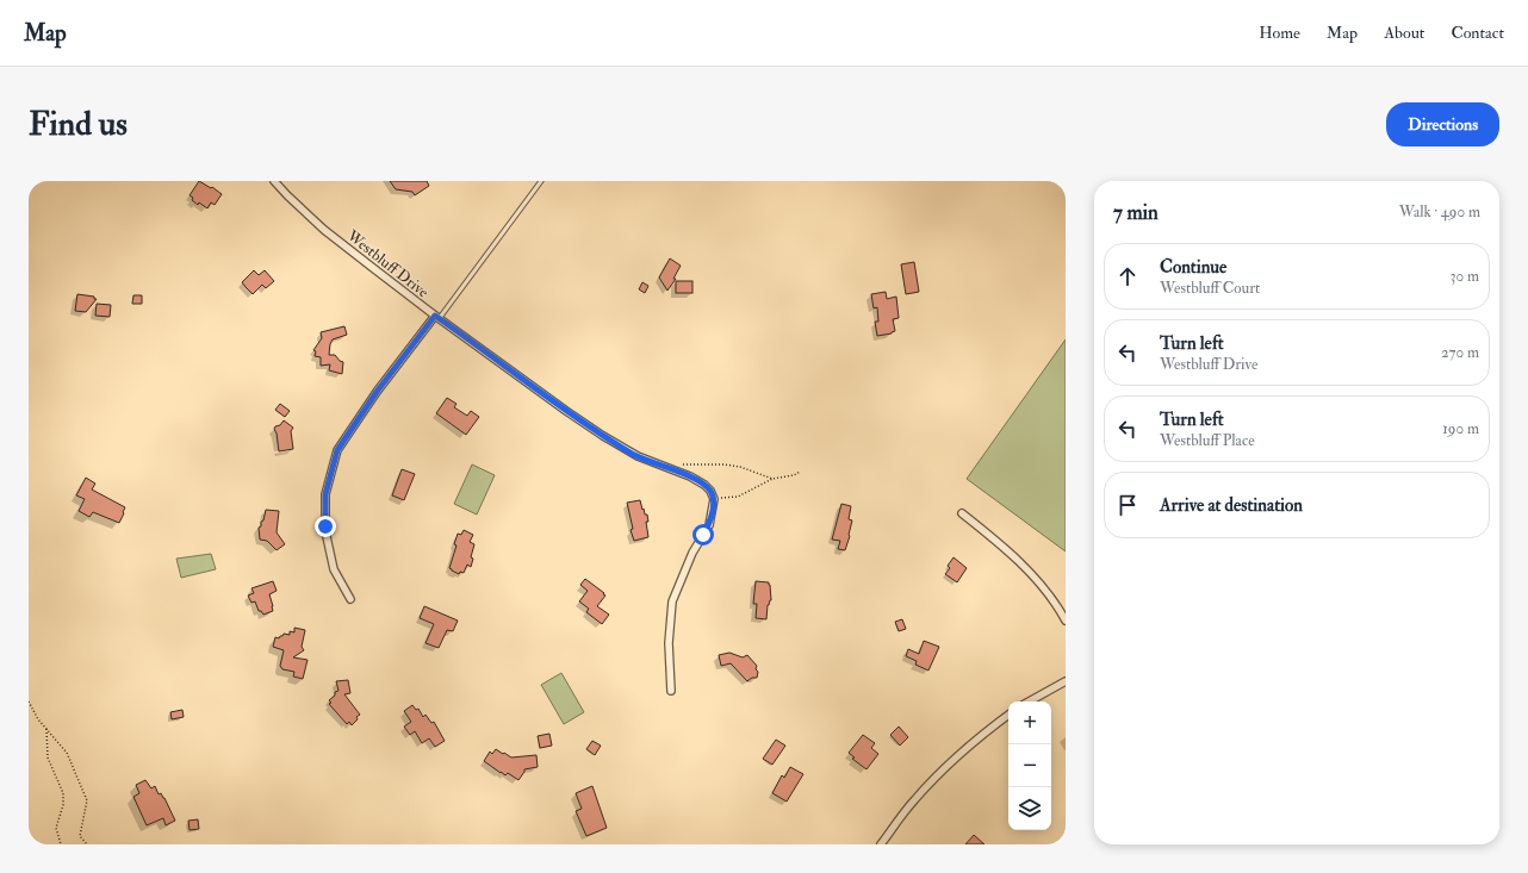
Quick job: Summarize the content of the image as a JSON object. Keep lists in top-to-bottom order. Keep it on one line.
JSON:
{"streets":{"street":["Westbluff Drive"]},"page":{"header":"Map","nav":["Home","Map","About","Contact"],"buttons":"Directions","title":"Find us","heading":["7 min","Walk · 490 m"],"list":[["Continue","Westbluff Court","30 m"],["Turn left","Westbluff Drive","270 m"],["Turn left","Westbluff Place","190 m"],"Arrive at destination"],"map_buttons":["+","−"]}}
